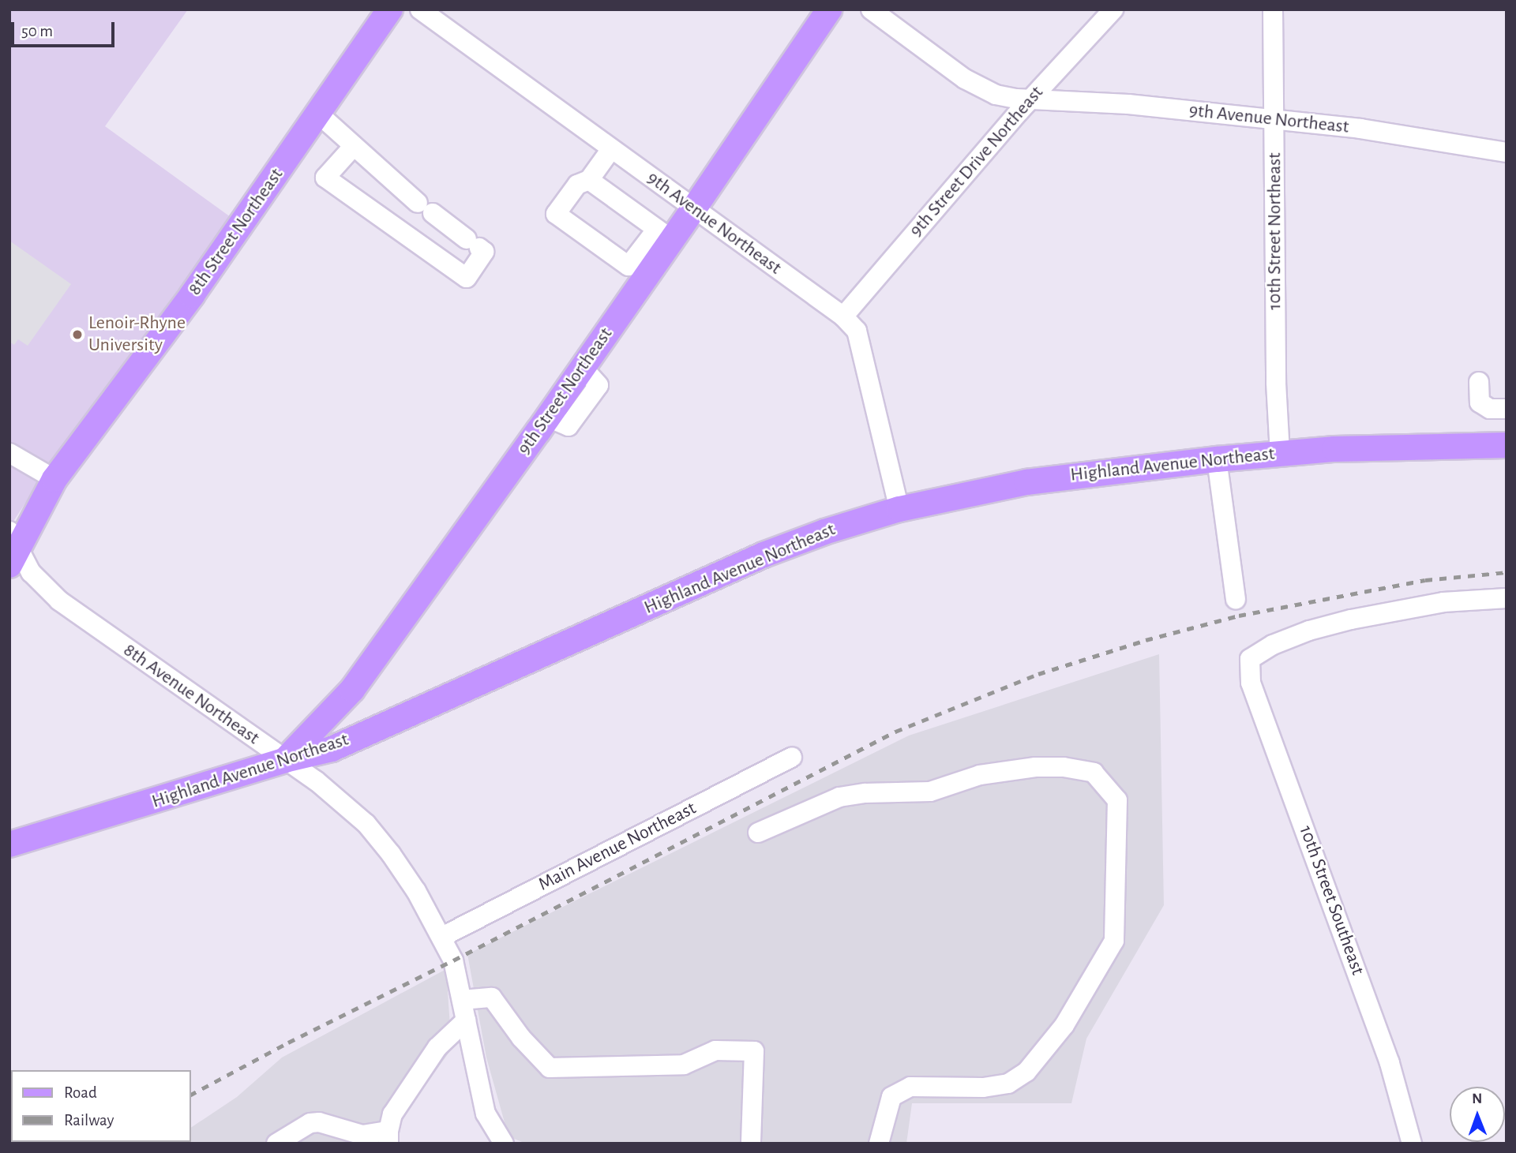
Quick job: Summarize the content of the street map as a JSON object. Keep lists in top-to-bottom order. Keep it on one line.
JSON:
{"streets":{"main road":["8th Street Northeast","9th Street Northeast","Highland Avenue Northeast"],"street":["9th Avenue Northeast","9th Street Drive Northeast","10th Street Northeast","8th Avenue Northeast","Main Avenue Northeast","10th Street Southeast"]},"crossings":[["9th Avenue Northeast","9th Street Drive Northeast"],["9th Avenue Northeast","10th Street Northeast"],["9th Avenue Northeast","9th Street Northeast"],["9th Avenue Northeast","Highland Avenue Northeast"],["10th Street Northeast","Highland Avenue Northeast"],["8th Street Northeast","8th Avenue Northeast"],["9th Street Northeast","Highland Avenue Northeast"],["9th Street Northeast","8th Avenue Northeast"],["Highland Avenue Northeast","8th Avenue Northeast"],["8th Avenue Northeast","Main Avenue Northeast"]],"places":["Lenoir-Rhyne University"],"legend":["Road","Railway"],"scale_bar":"50 m","north":"top"}
